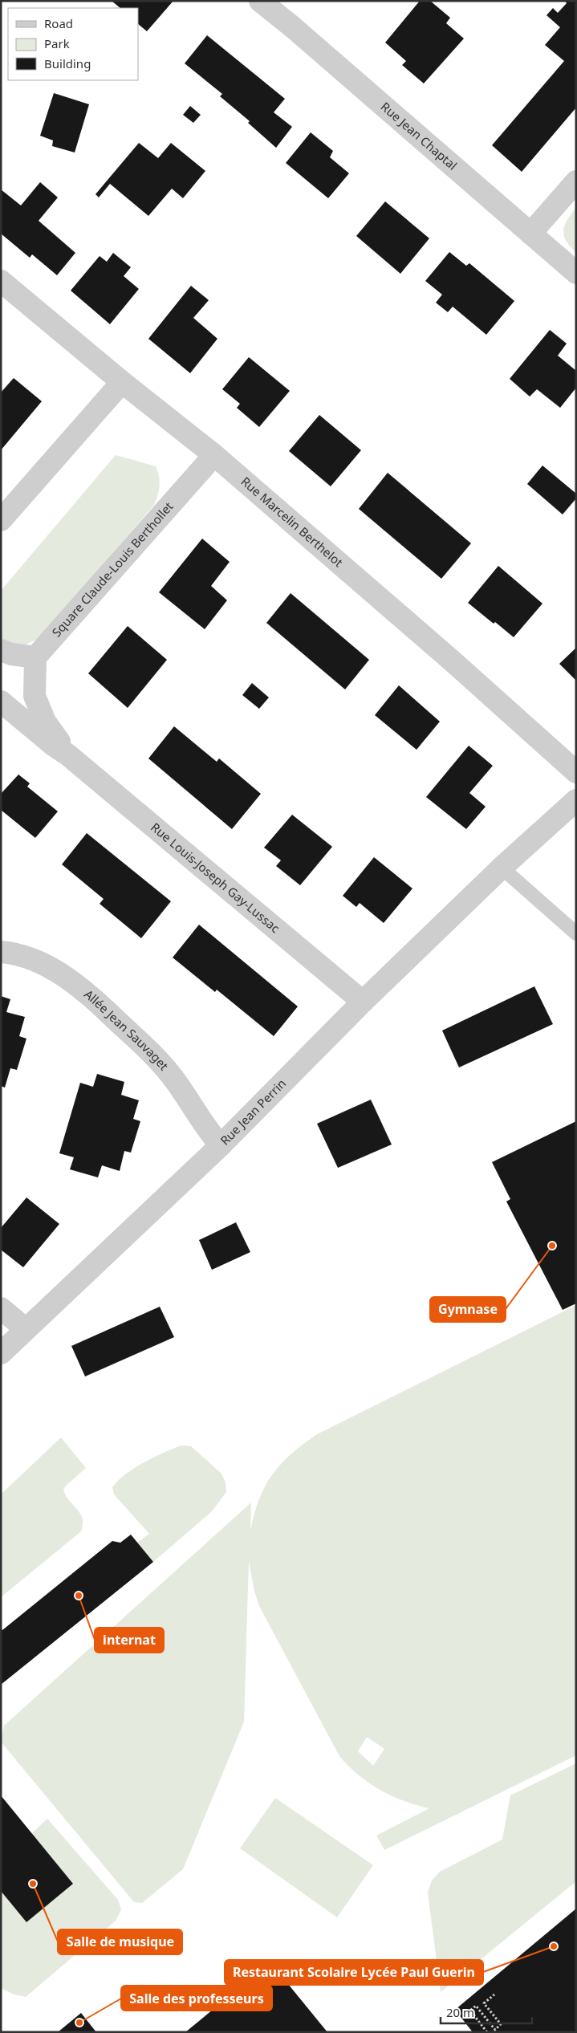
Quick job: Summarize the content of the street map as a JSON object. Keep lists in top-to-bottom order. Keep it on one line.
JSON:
{"streets":{"street":["Rue Jean Chaptal","Rue Marcelin Berthelot","Square Claude-Louis Berthollet","Rue Louis-Joseph Gay-Lussac","Allée Jean Sauvaget","Rue Jean Perrin"]},"crossings":[["Rue Marcelin Berthelot","Square Claude-Louis Berthollet"],["Square Claude-Louis Berthollet","Rue Louis-Joseph Gay-Lussac"],["Rue Louis-Joseph Gay-Lussac","Rue Jean Perrin"],["Allée Jean Sauvaget","Rue Jean Perrin"]],"places":["Gymnase","internat","Salle de musique","Restaurant Scolaire Lycée Paul Guerin","Salle des professeurs"],"legend":["Road","Park","Building"],"scale_bar":"20 m"}
